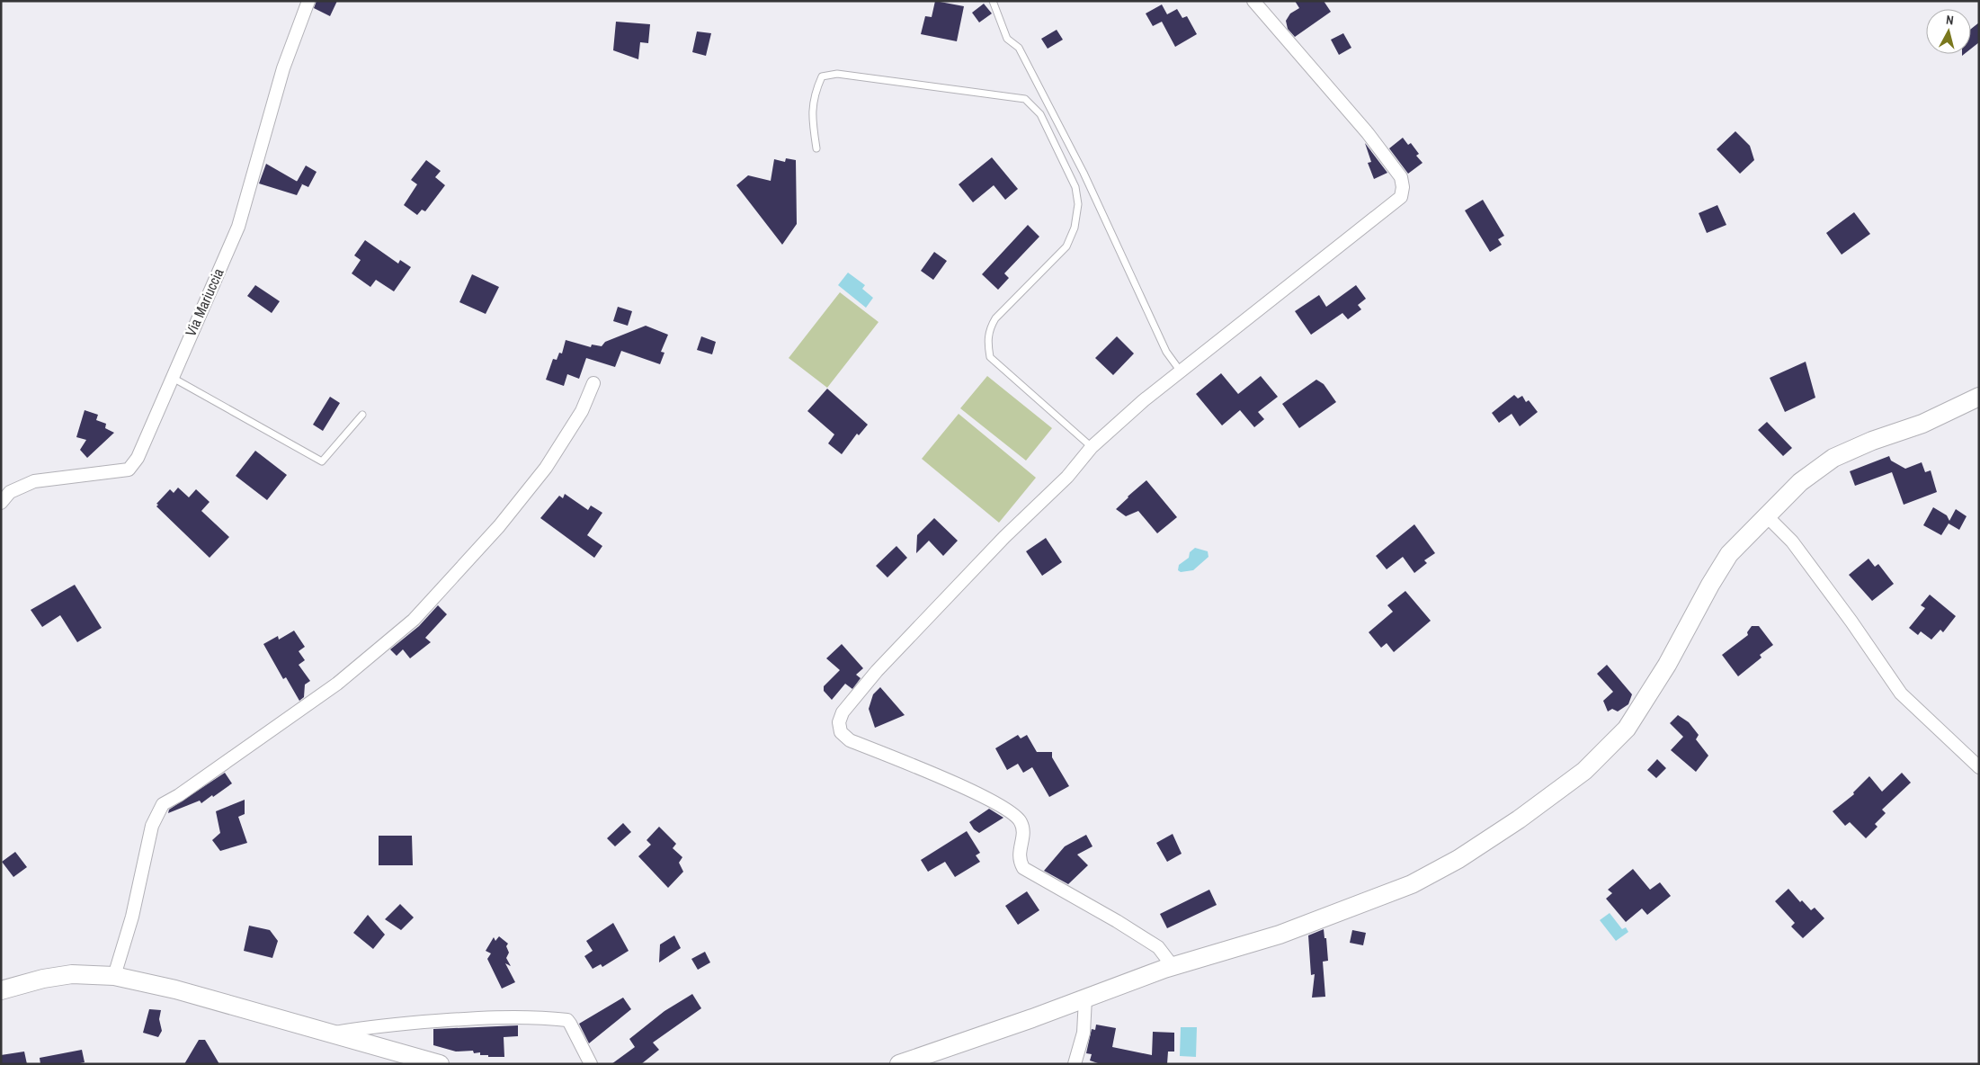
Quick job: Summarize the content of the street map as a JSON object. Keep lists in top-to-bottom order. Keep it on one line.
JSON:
{"streets":{"street":["Via Mariuccia"]},"north":"top"}
